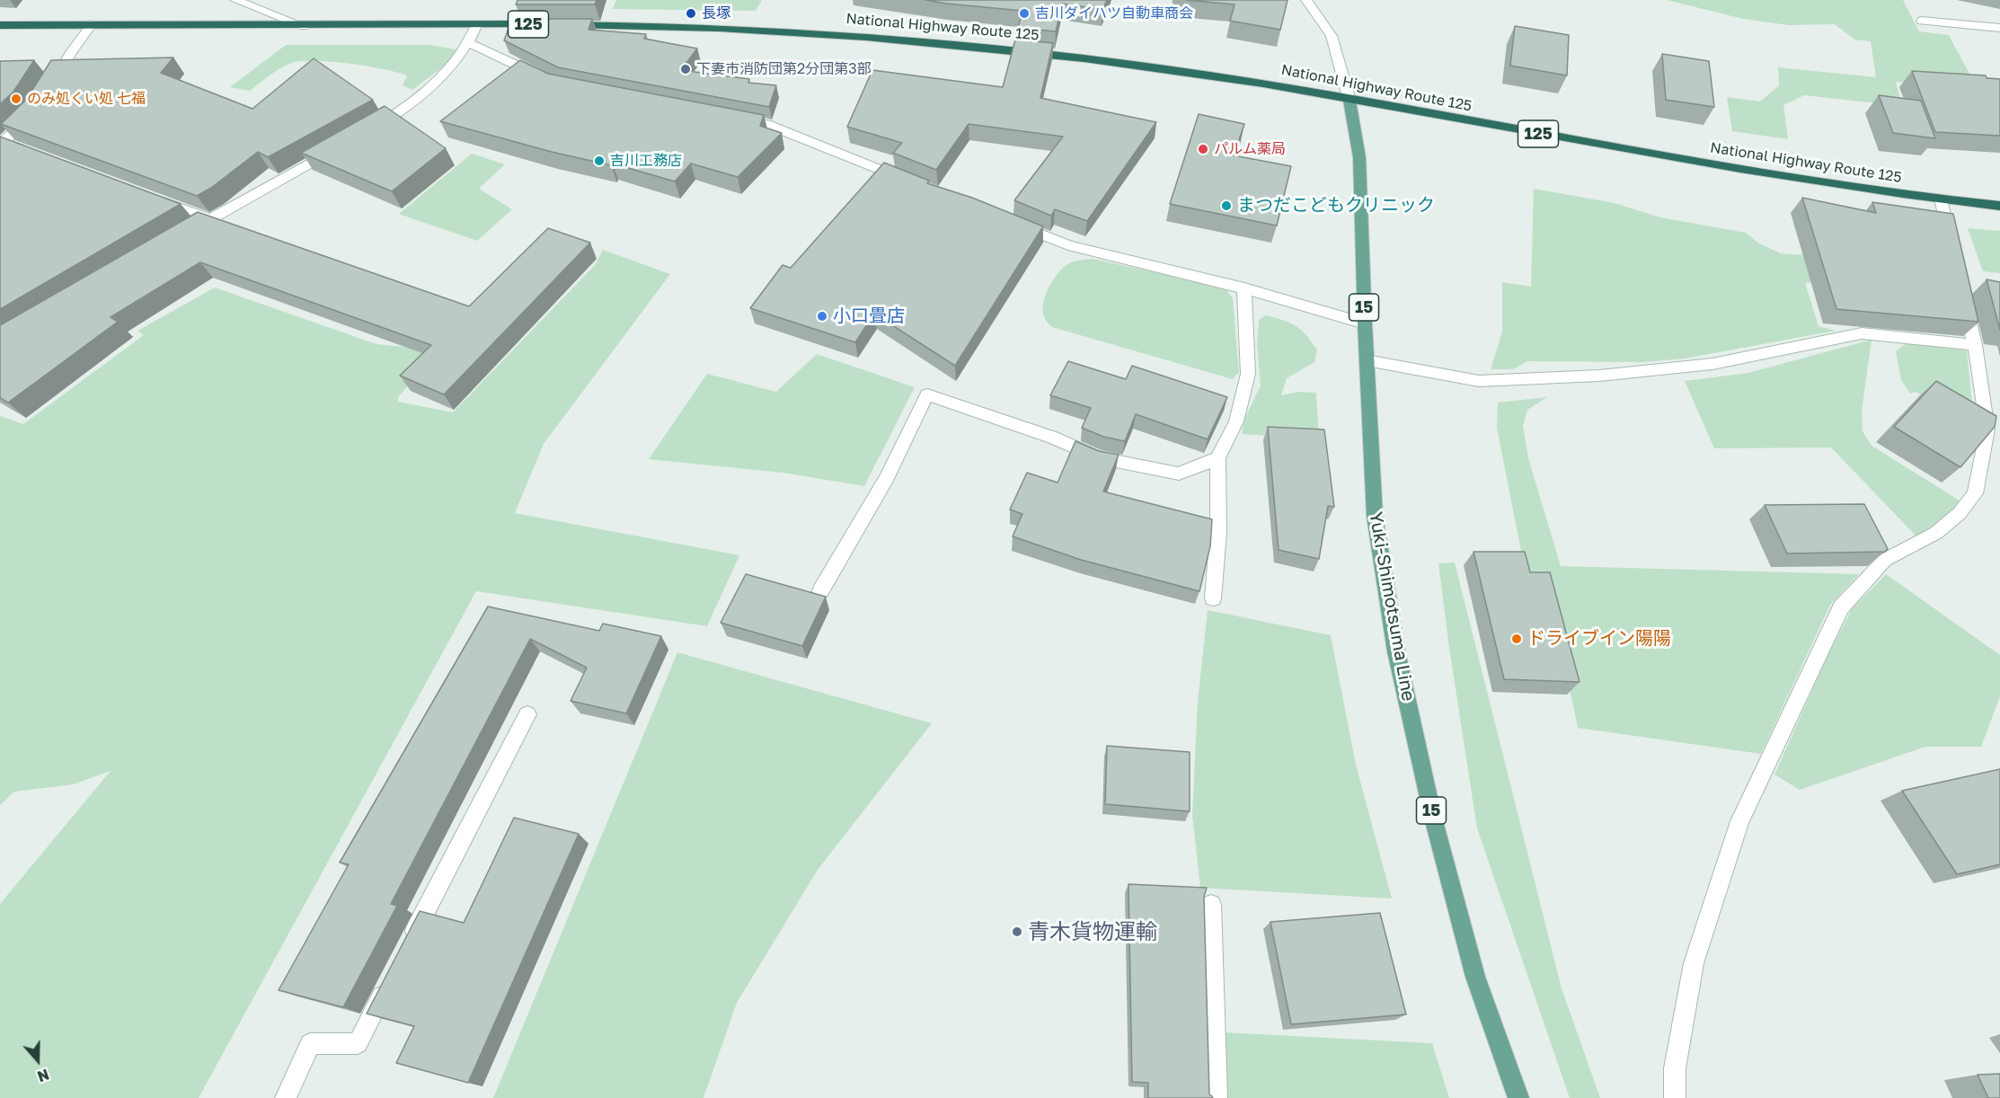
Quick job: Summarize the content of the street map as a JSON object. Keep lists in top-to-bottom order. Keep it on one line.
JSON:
{"streets":{"highway":["125","National Highway Route 125"],"main road":["15","Yuki-Shimotsuma Line"]},"crossings":[["National Highway Route 125","Yuki-Shimotsuma Line"]],"places":["長塚","吉川ダイハツ自動車商会","下妻市消防団第2分団第3部","のみ処くい処 七福","パルム薬局","吉川工務店","まつだこどもクリニック","小口畳店","ドライブイン陽陽","青木貨物運輸"],"north":"bottom"}
